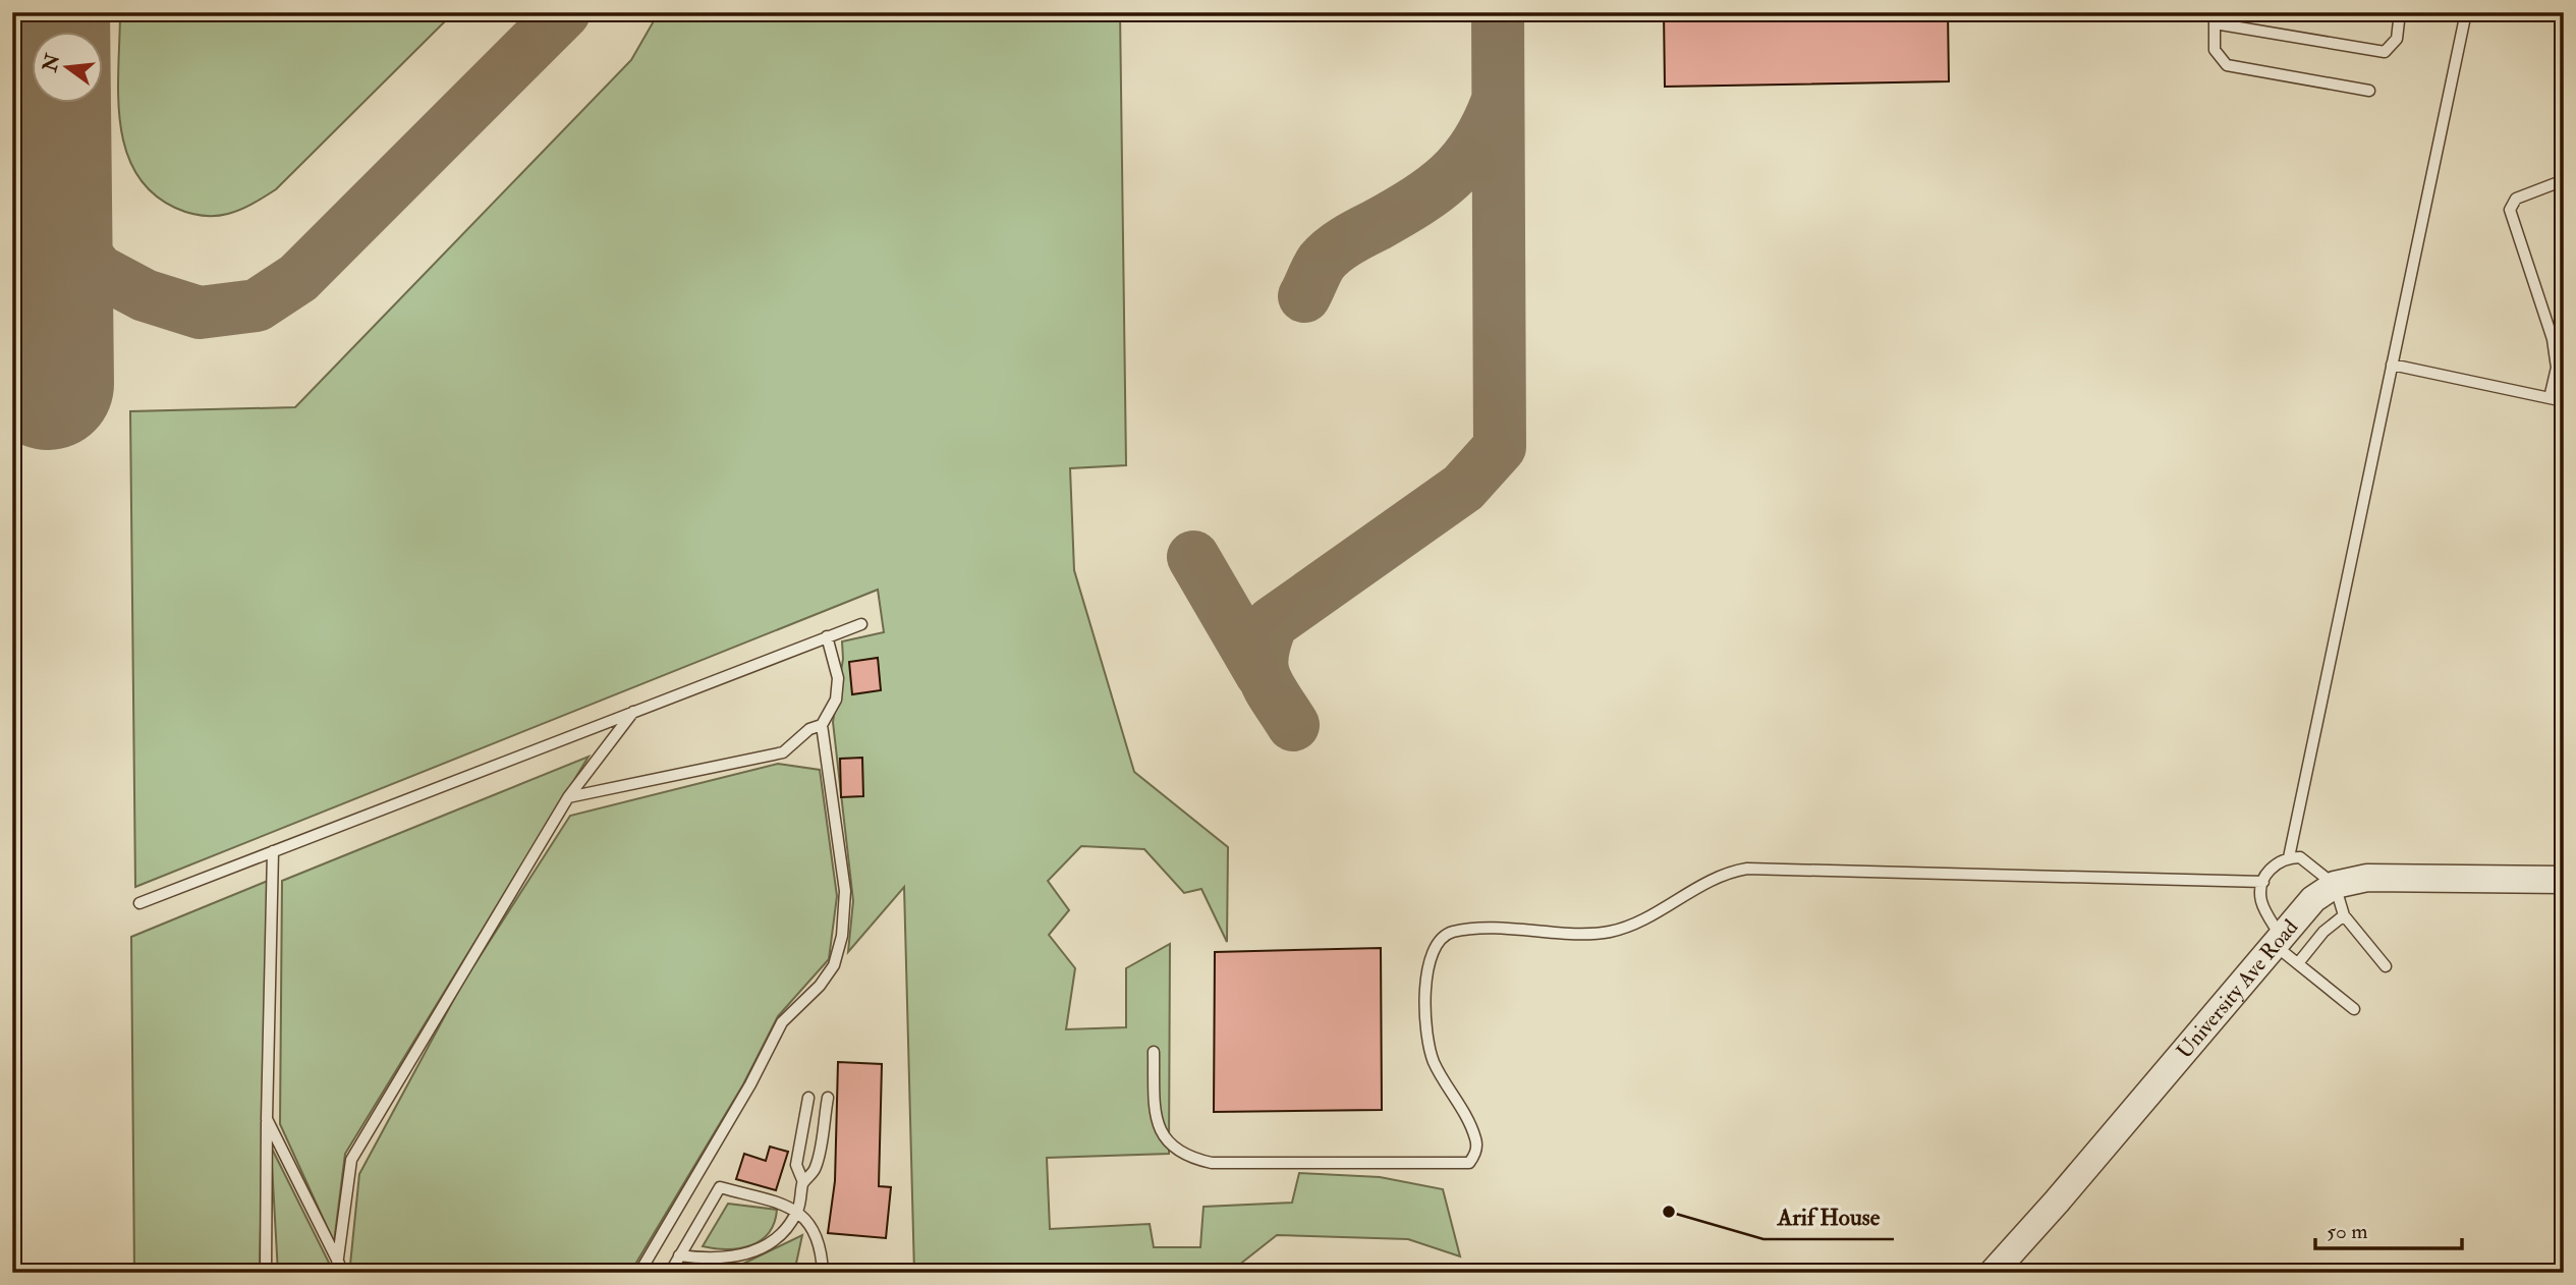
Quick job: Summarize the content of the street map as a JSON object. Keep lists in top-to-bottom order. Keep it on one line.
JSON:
{"streets":{"street":["University Ave Road"]},"places":["Arif House"],"scale_bar":"50 m","north":"left"}
